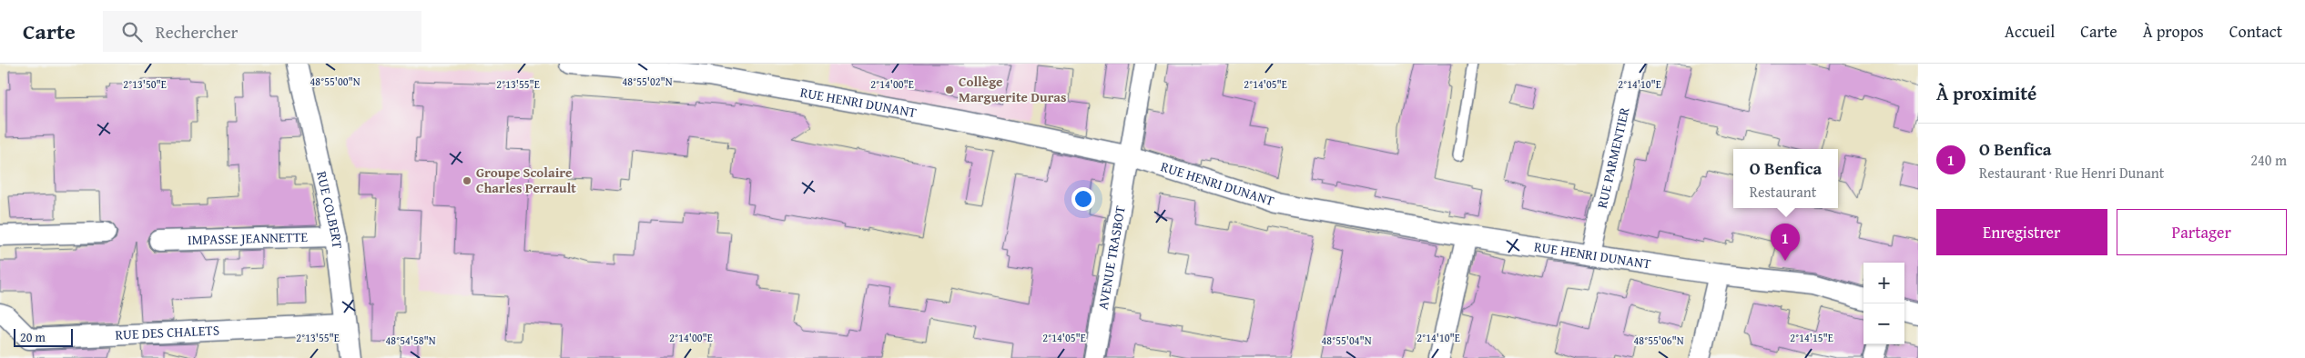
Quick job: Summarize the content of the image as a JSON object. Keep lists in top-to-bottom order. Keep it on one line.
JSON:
{"streets":{"street":["RUE HENRI DUNANT","RUE PARMENTIER","RUE COLBERT","IMPASSE JEANNETTE","AVENUE TRASBOT","RUE DES CHALETS"]},"crossings":[["RUE HENRI DUNANT","RUE PARMENTIER"],["RUE HENRI DUNANT","AVENUE TRASBOT"],["RUE COLBERT","IMPASSE JEANNETTE"],["RUE COLBERT","RUE DES CHALETS"]],"places":["Collège Marguerite Duras","Groupe Scolaire Charles Perrault"],"scale_bar":"20 m","page":{"header":"Carte","search":"Rechercher","nav":["Accueil","Carte","À propos","Contact"],"heading":"À proximité","list":[{"mark":"1","name":"O Benfica","note":"Restaurant · Rue Henri Dunant","value":"240 m"}],"popup":["O Benfica","Restaurant"],"buttons":["Enregistrer","Partager"],"pins":"1","map_buttons":["+","−"],"scale":"20 m"},"coordinates":["48°55'02\"N","48°55'00\"N","2°13'50\"E","2°13'55\"E","2°14'00\"E","2°14'05\"E","2°14'10\"E","2°14'15\"E","48°54'58\"N","48°55'04\"N","48°55'06\"N"]}
